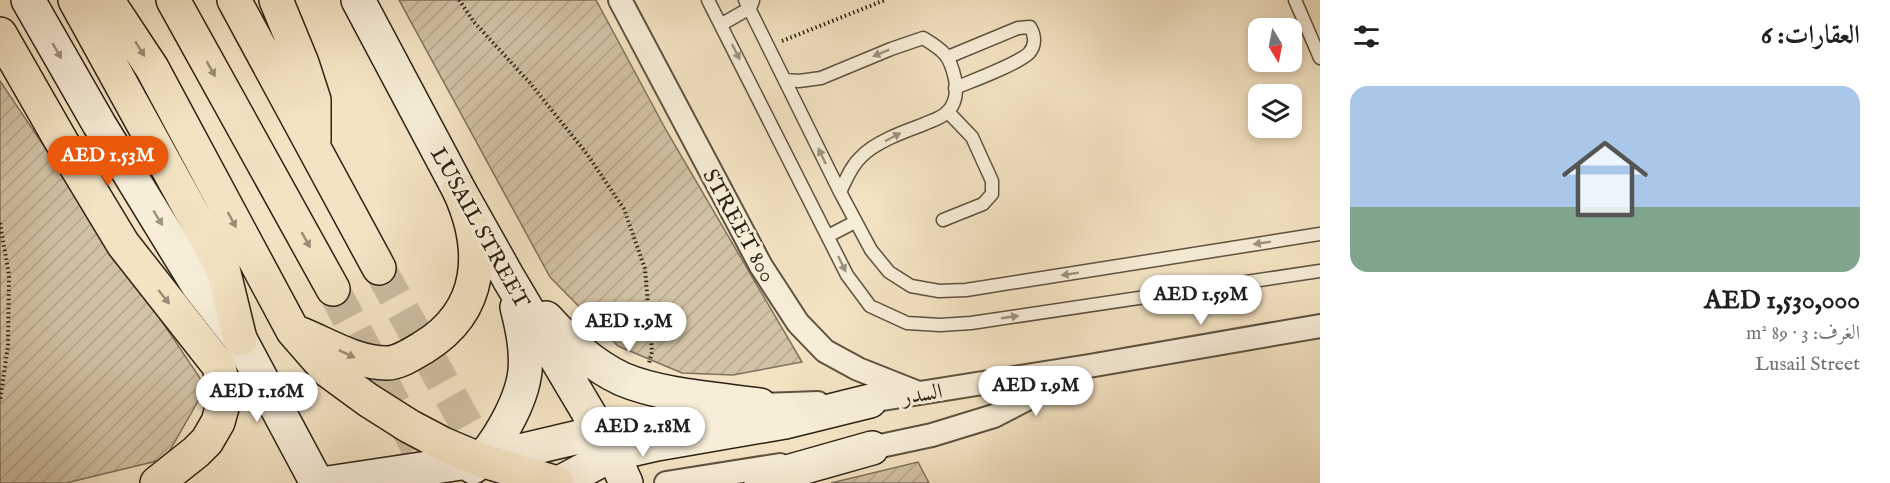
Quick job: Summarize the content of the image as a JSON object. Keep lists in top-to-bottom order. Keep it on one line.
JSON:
{"streets":{"street":["STREET 800","LUSAIL STREET","السدر"]},"crossings":[["STREET 800","السدر"],["LUSAIL STREET","السدر"]],"north":"bottom","page":{"heading":"العقارات: 6","list":[{"name":"AED 1,530,000","note":"الغرف: 3 · 89 m² · Lusail Street"}],"price":["AED 1.53M","AED 1.59M","AED 1.9M","AED 1.9M","AED 1.16M","AED 2.18M"]}}
